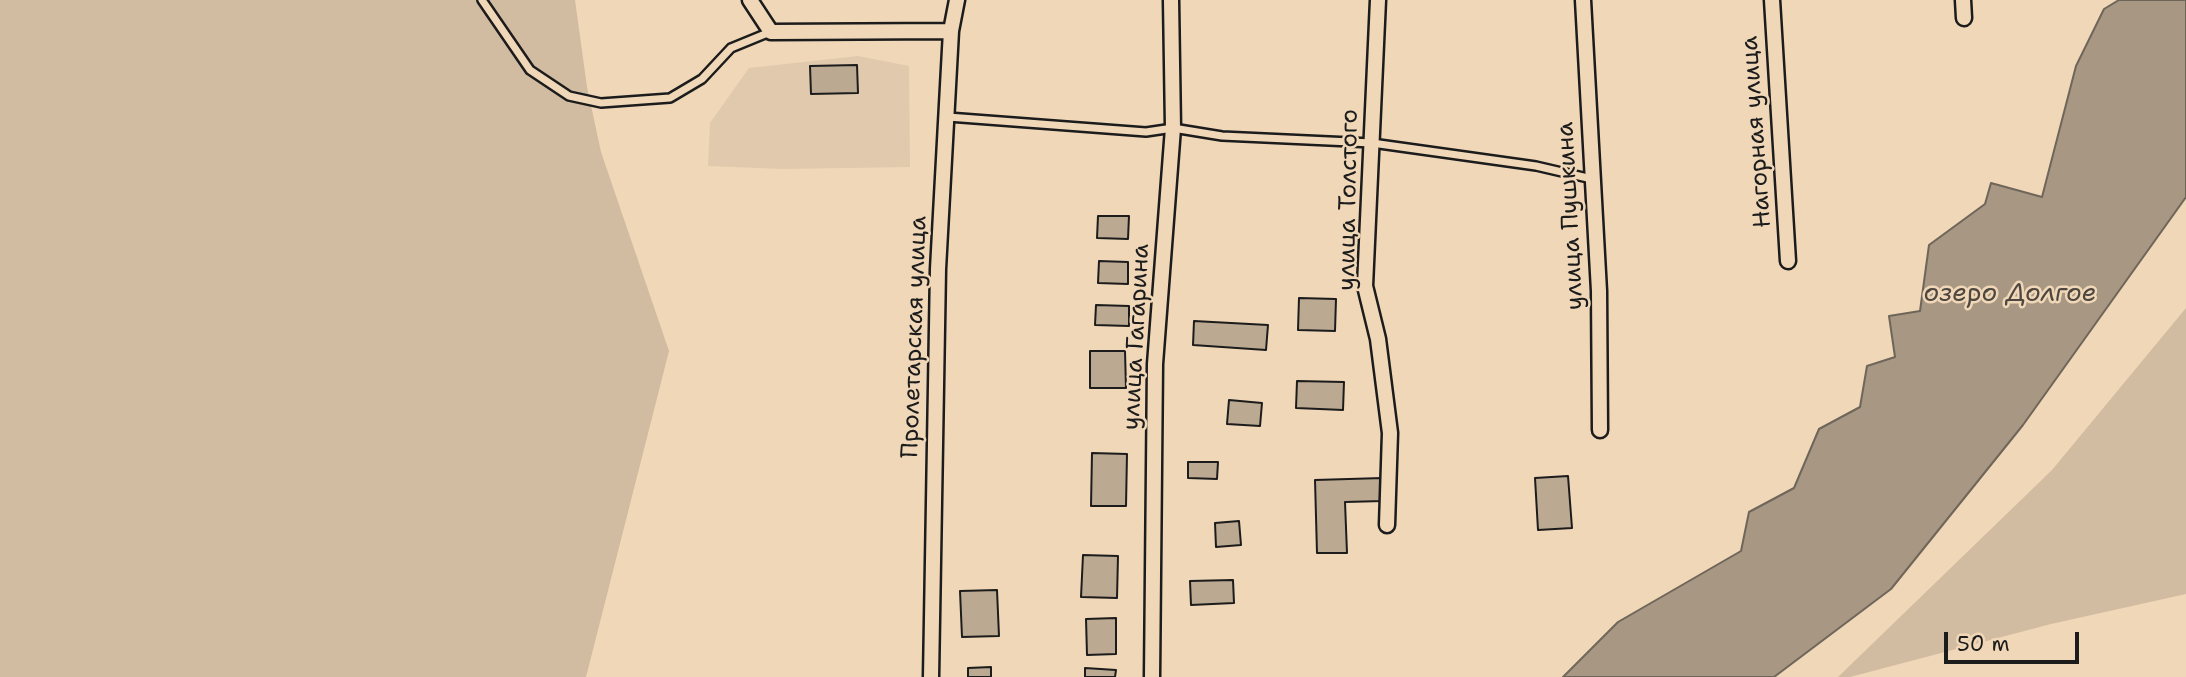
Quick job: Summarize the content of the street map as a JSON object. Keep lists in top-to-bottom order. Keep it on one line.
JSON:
{"streets":{"street":["Нагорная улица","улица Толстого","улица Пушкина","Пролетарская улица","улица Гагарина"]},"water":["озеро Долгое"],"scale_bar":"50 m"}
